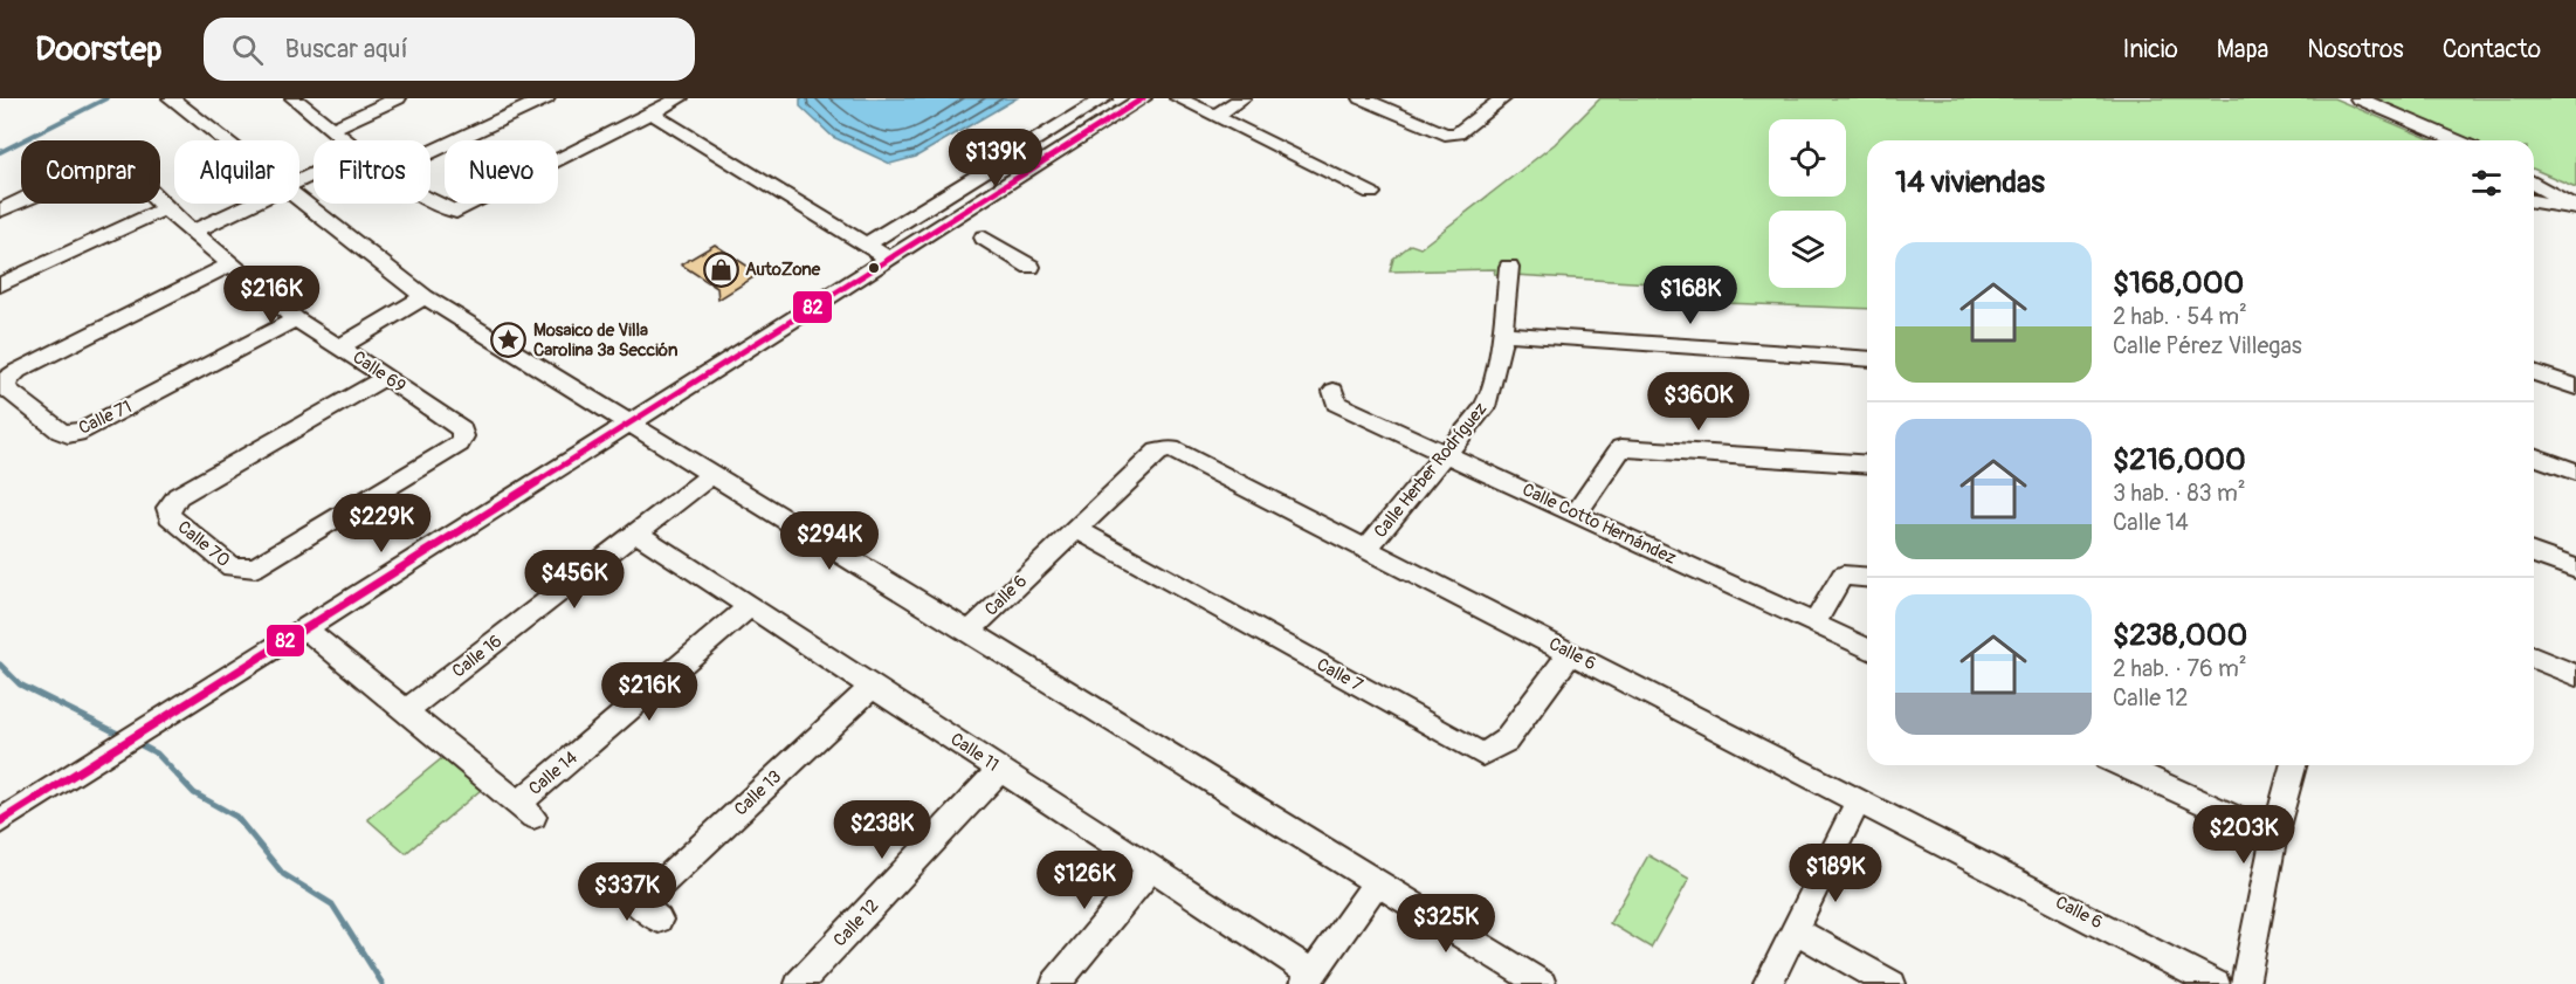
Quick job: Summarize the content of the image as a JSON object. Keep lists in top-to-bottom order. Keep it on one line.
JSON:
{"streets":{"street":["Calle 69","Calle 71","Calle Herber Rodríguez","Calle Cotto Hernández","Calle 70","Calle 6","Calle 16","Calle 7","Calle 11","Calle 14","Calle 13","Calle 12"]},"crossings":[["Calle 69","Calle 71"],["Calle 69","Calle 70"],["Calle Herber Rodríguez","Calle Cotto Hernández"],["Calle Herber Rodríguez","Calle 6"],["Calle 6","Calle 7"],["Calle 16","Calle 11"],["Calle 16","Calle 14"],["Calle 11","Calle 14"],["Calle 11","Calle 13"],["Calle 11","Calle 12"]],"places":{"shop":["AutoZone"],"place":["Mosaico de Villa Carolina 3ª Sección"]},"lines":["transit line 82"],"page":{"header":"Doorstep","search":"Buscar aquí","nav":["Inicio","Mapa","Nosotros","Contacto"],"price":["$139K","$216K","$168K","$360K","$229K","$294K","$456K","$216K","$238K","$203K","$189K","$126K","$337K","$325K"],"chip":["Comprar","Alquilar","Filtros","Nuevo"],"heading":"14 viviendas","list":[{"name":"$168,000","note":"2 hab. · 54 m² · Calle Pérez Villegas"},{"name":"$216,000","note":"3 hab. · 83 m² · Calle 14"},{"name":"$238,000","note":"2 hab. · 76 m² · Calle 12"}]}}
